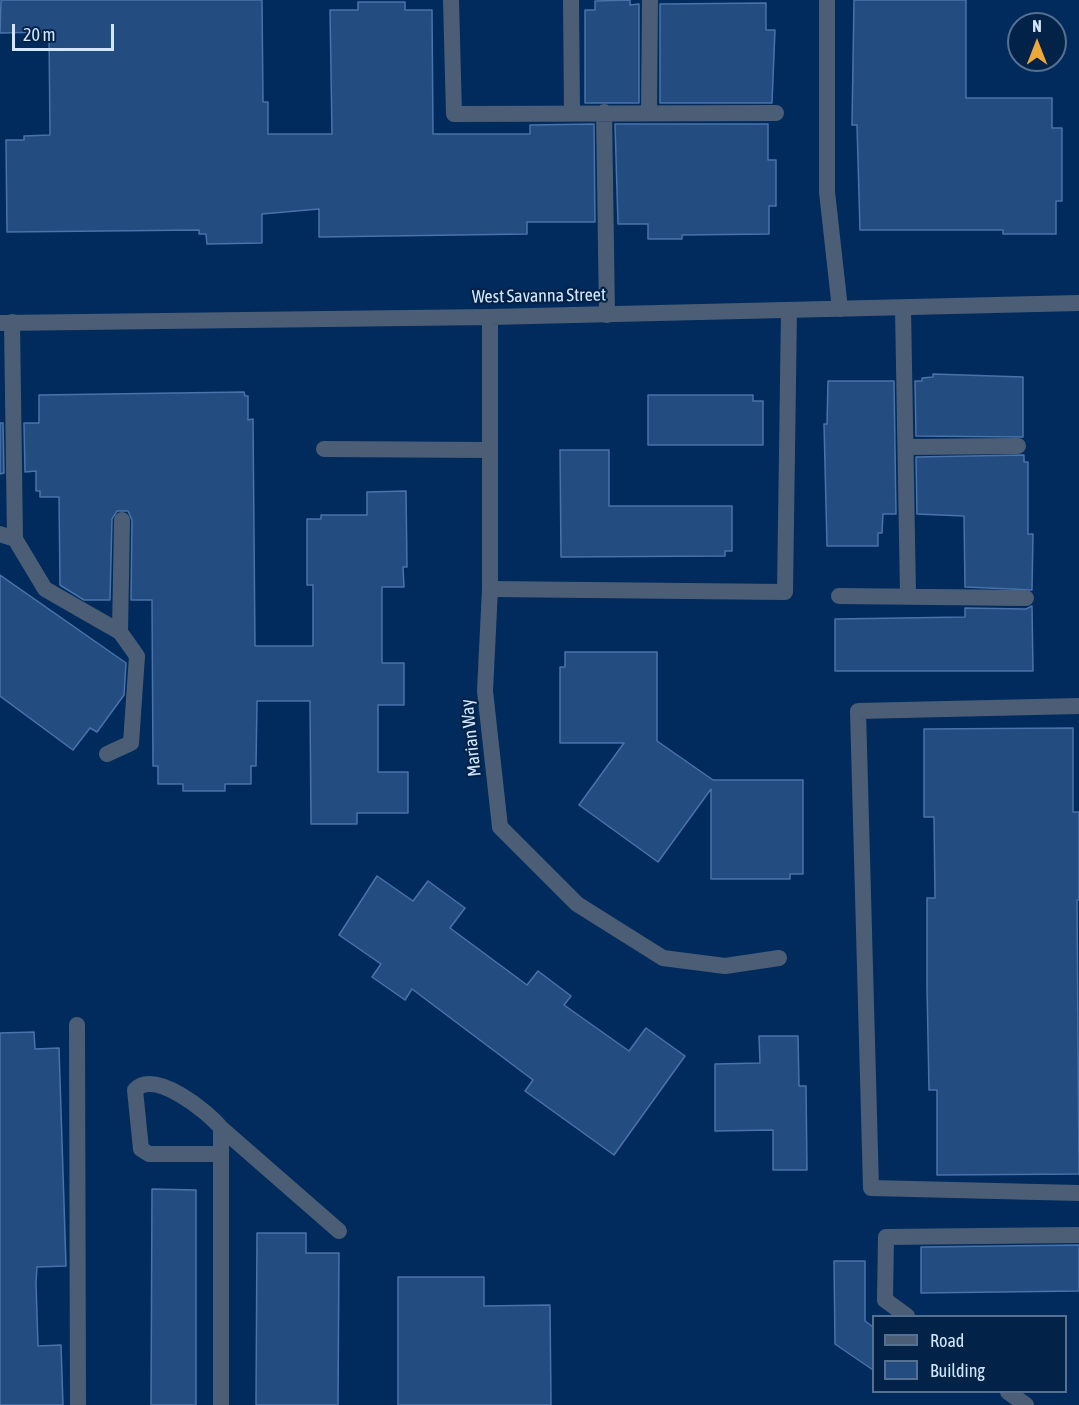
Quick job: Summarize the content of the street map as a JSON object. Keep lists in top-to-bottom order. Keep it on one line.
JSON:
{"streets":{"street":["West Savanna Street","Marian Way"]},"crossings":[["West Savanna Street","Marian Way"]],"legend":["Road","Building"],"scale_bar":"20 m","north":"top"}
